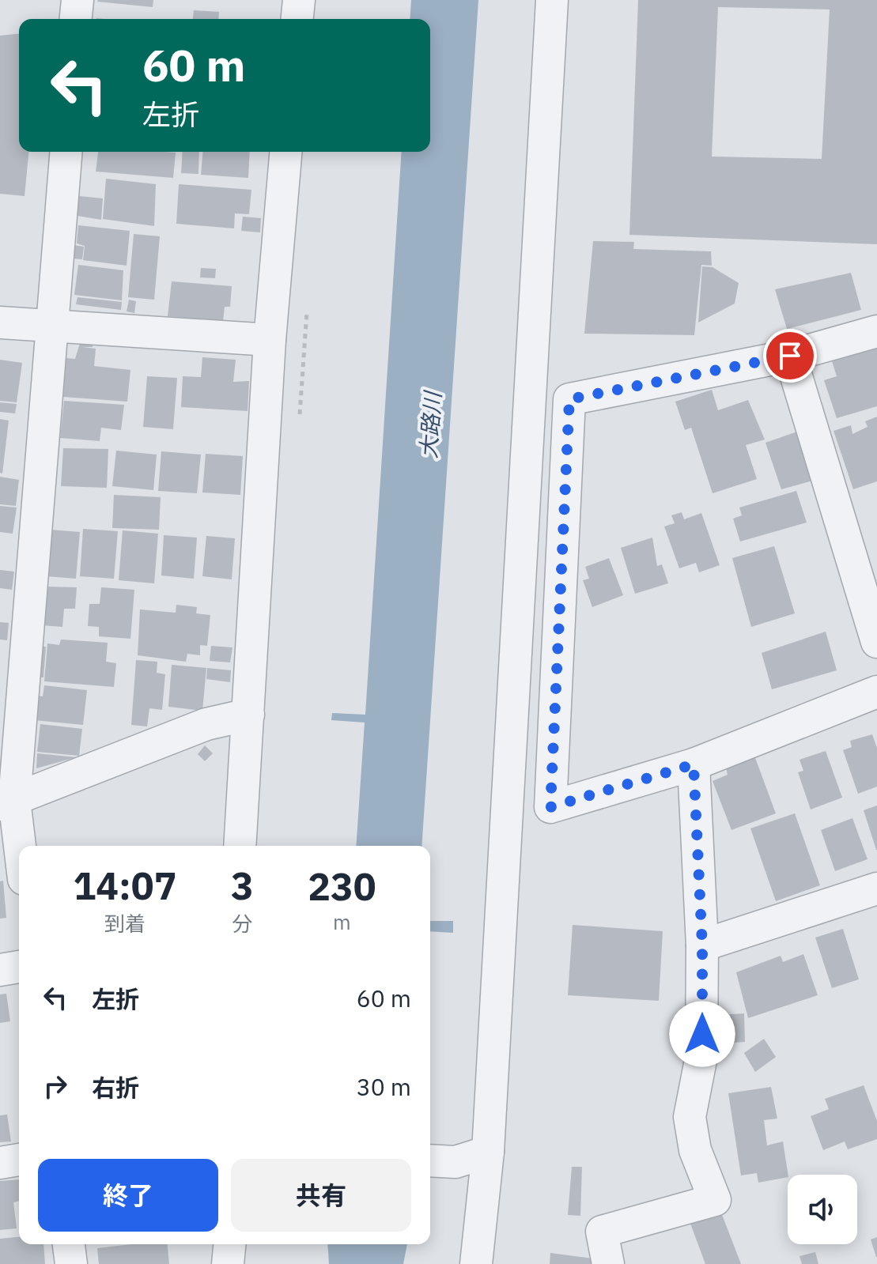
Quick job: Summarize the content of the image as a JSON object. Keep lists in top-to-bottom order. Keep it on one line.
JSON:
{"water":["大路川"],"page":{"turn":["60 m","左折"],"eta":["14:07","到着","3","分","230","m"],"list":[{"name":"左折","value":"60 m"},{"name":"右折","value":"30 m"}],"buttons":["終了","共有"]}}
